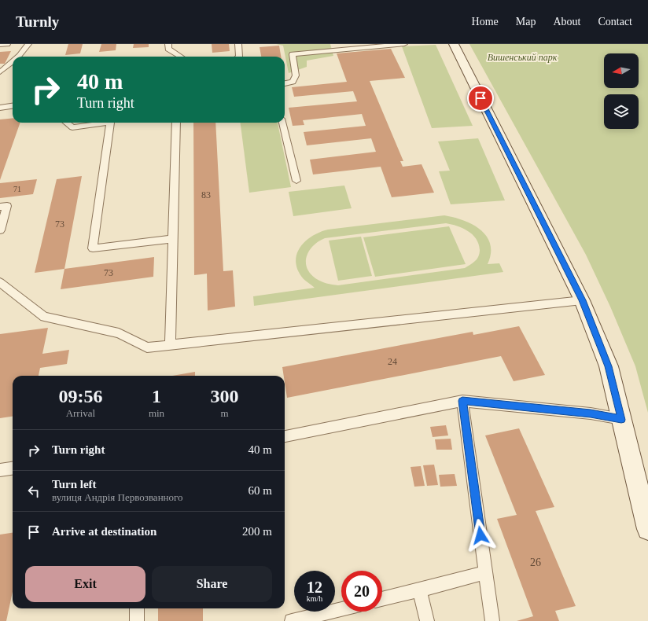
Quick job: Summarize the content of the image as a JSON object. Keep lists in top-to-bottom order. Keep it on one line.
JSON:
{"parks":["Вишенський парк"],"house_numbers":["71","83","73","73","24","26"],"north":"left","page":{"header":"Turnly","nav":["Home","Map","About","Contact"],"turn":["40 m","Turn right"],"eta":["09:56","Arrival","1","min","300","m"],"list":[{"name":"Turn right","value":"40 m"},{"name":"Turn left","note":"вулиця Андрія Первозванного","value":"60 m"},{"name":"Arrive at destination","value":"200 m"}],"buttons":["Exit","Share"],"speed":"12 km/h","limit":"20"}}
